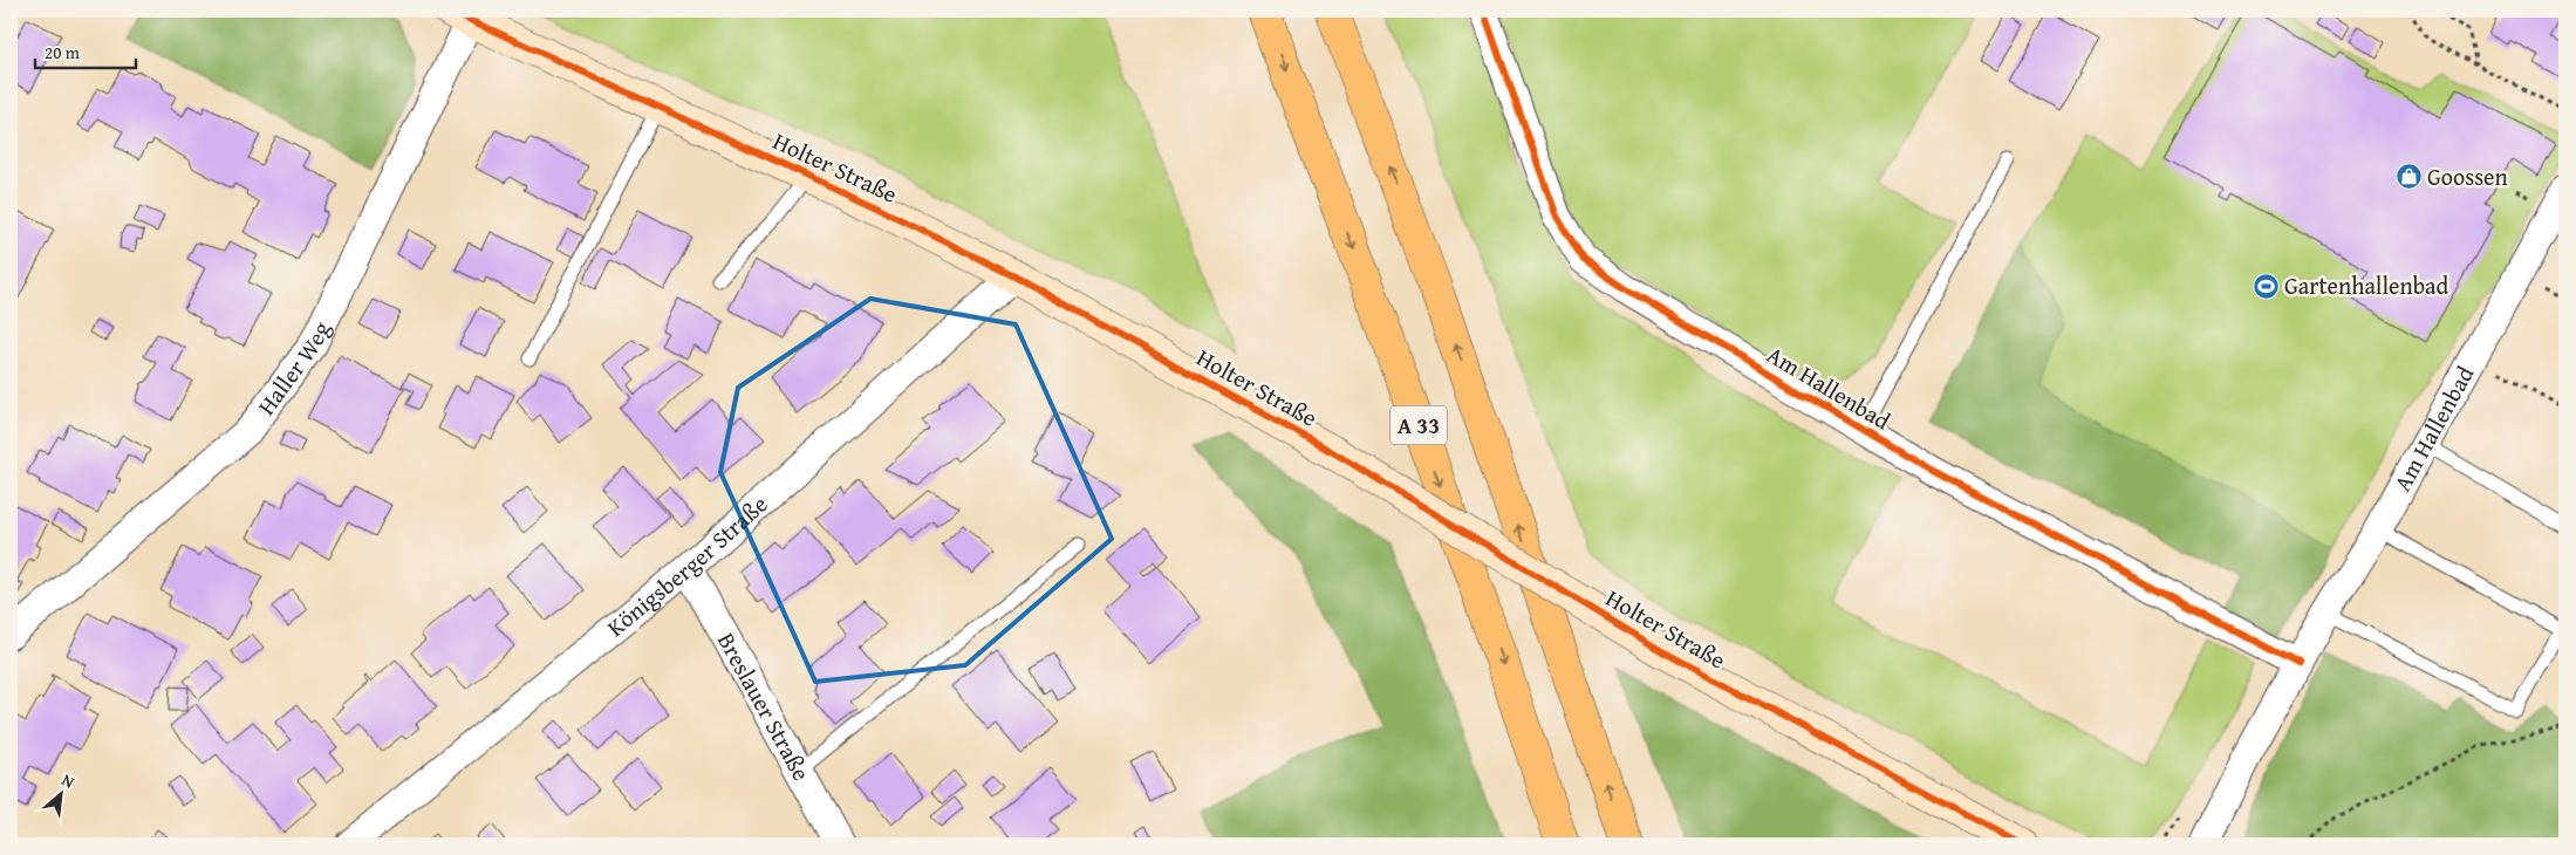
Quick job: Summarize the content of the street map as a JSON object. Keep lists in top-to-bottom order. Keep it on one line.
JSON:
{"streets":{"highway":["A 33"],"street":["Holter Straße","Haller Weg","Am Hallenbad","Königsberger Straße","Breslauer Straße"]},"crossings":[["Holter Straße","Haller Weg"],["Holter Straße","Königsberger Straße"],["Königsberger Straße","Breslauer Straße"]],"places":{"shop":["Goossen"],"sports":["Gartenhallenbad"]},"scale_bar":"20 m","north":"top right"}
